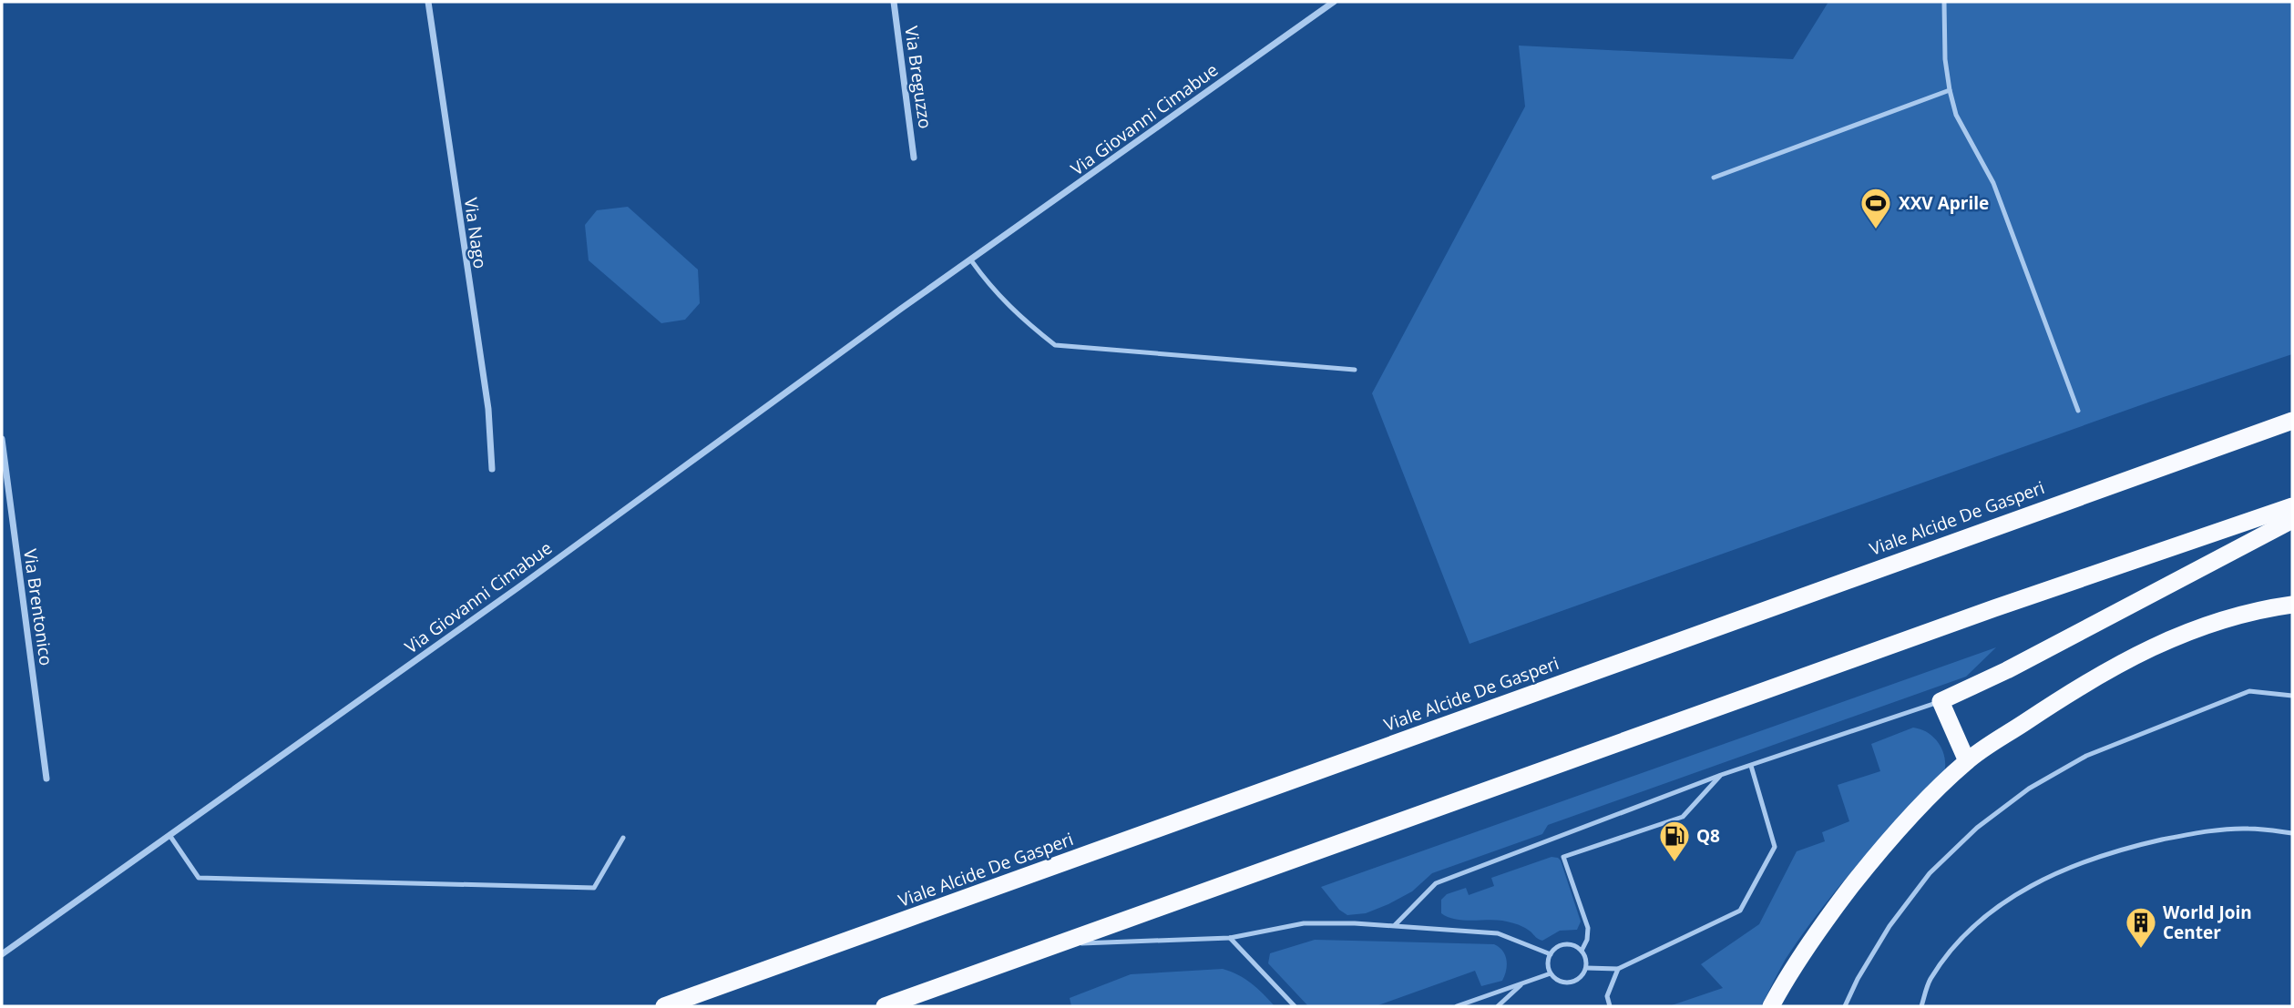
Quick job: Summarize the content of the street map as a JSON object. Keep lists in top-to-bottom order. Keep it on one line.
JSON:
{"streets":{"highway":["Viale Alcide De Gasperi"],"street":["Via Breguzzo","Via Giovanni Cimabue","Via Nago","Via Brentonico"]},"places":{"sports":["XXV Aprile"],"fuel station":["Q8"],"building":["World Join Center"]}}
